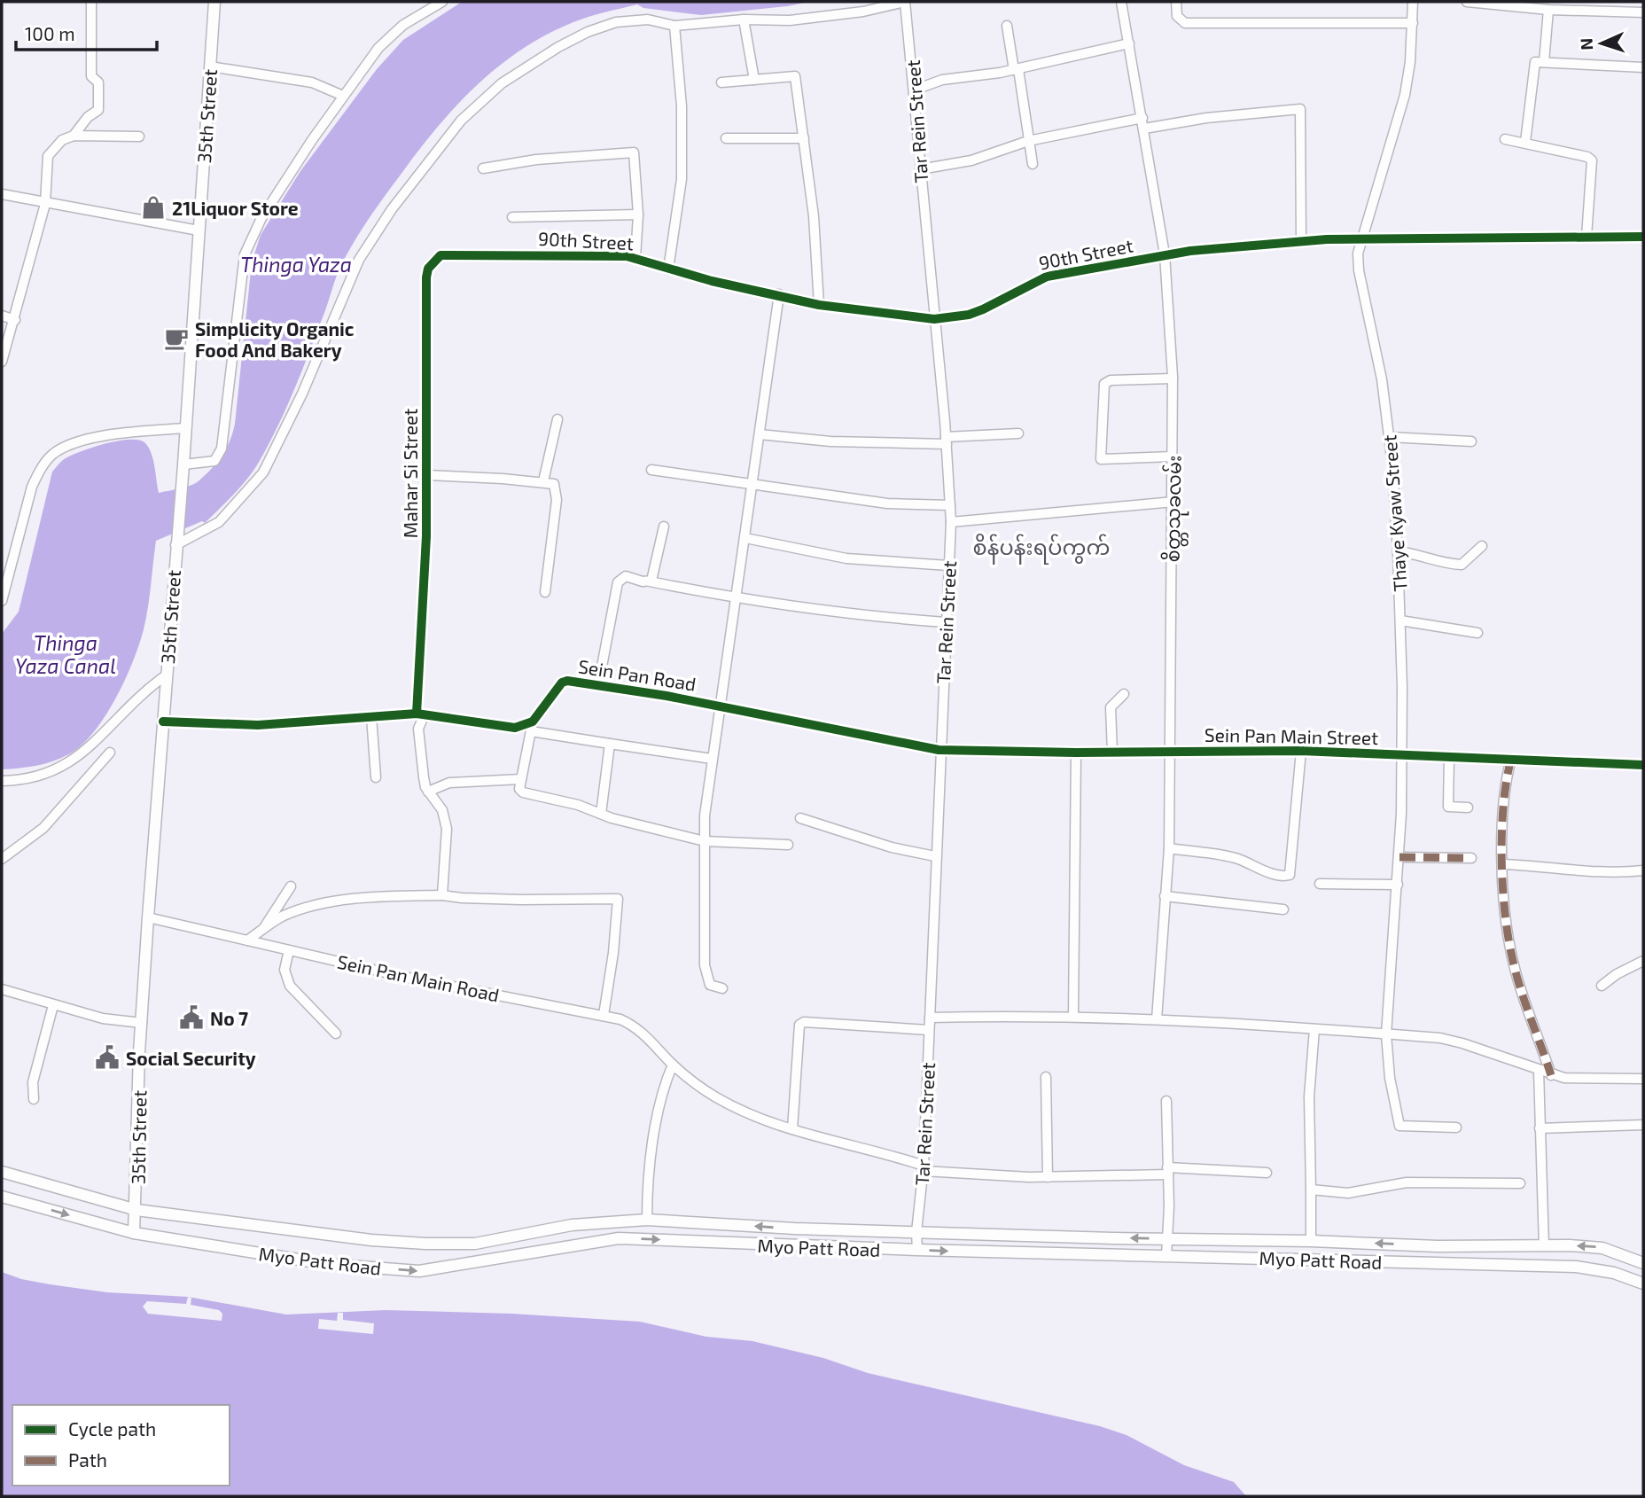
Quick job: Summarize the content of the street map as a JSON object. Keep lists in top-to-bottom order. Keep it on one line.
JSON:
{"streets":{"main road":["35th Street","Myo Patt Road"],"street":["Tar Rein Street","90th Street","Mahar Si Street","စိတ္တသုခလမ်း","Thaye Kyaw Street","Sein Pan Road","Sein Pan Main Street","Sein Pan Main Road"]},"crossings":[["35th Street","Sein Pan Main Road"],["35th Street","Myo Patt Road"],["Tar Rein Street","90th Street"],["Tar Rein Street","Sein Pan Road"],["Tar Rein Street","Sein Pan Main Street"],["Tar Rein Street","Sein Pan Main Road"],["Tar Rein Street","Myo Patt Road"],["90th Street","Mahar Si Street"],["90th Street","စိတ္တသုခလမ်း"],["90th Street","Thaye Kyaw Street"],["စိတ္တသုခလမ်း","Sein Pan Main Street"],["Thaye Kyaw Street","Sein Pan Main Street"],["Sein Pan Road","Sein Pan Main Street"]],"districts":["စိန်ပန်းရပ်ကွက်"],"water":["Thinga Yaza","Thinga Yaza Canal"],"places":{"shop":["21Liquor Store"],"cafe":["Simplicity Organic Food And Bakery"],"public building":["No 7","Social Security"]},"legend":["Cycle path","Path"],"scale_bar":"100 m","north":"left"}
